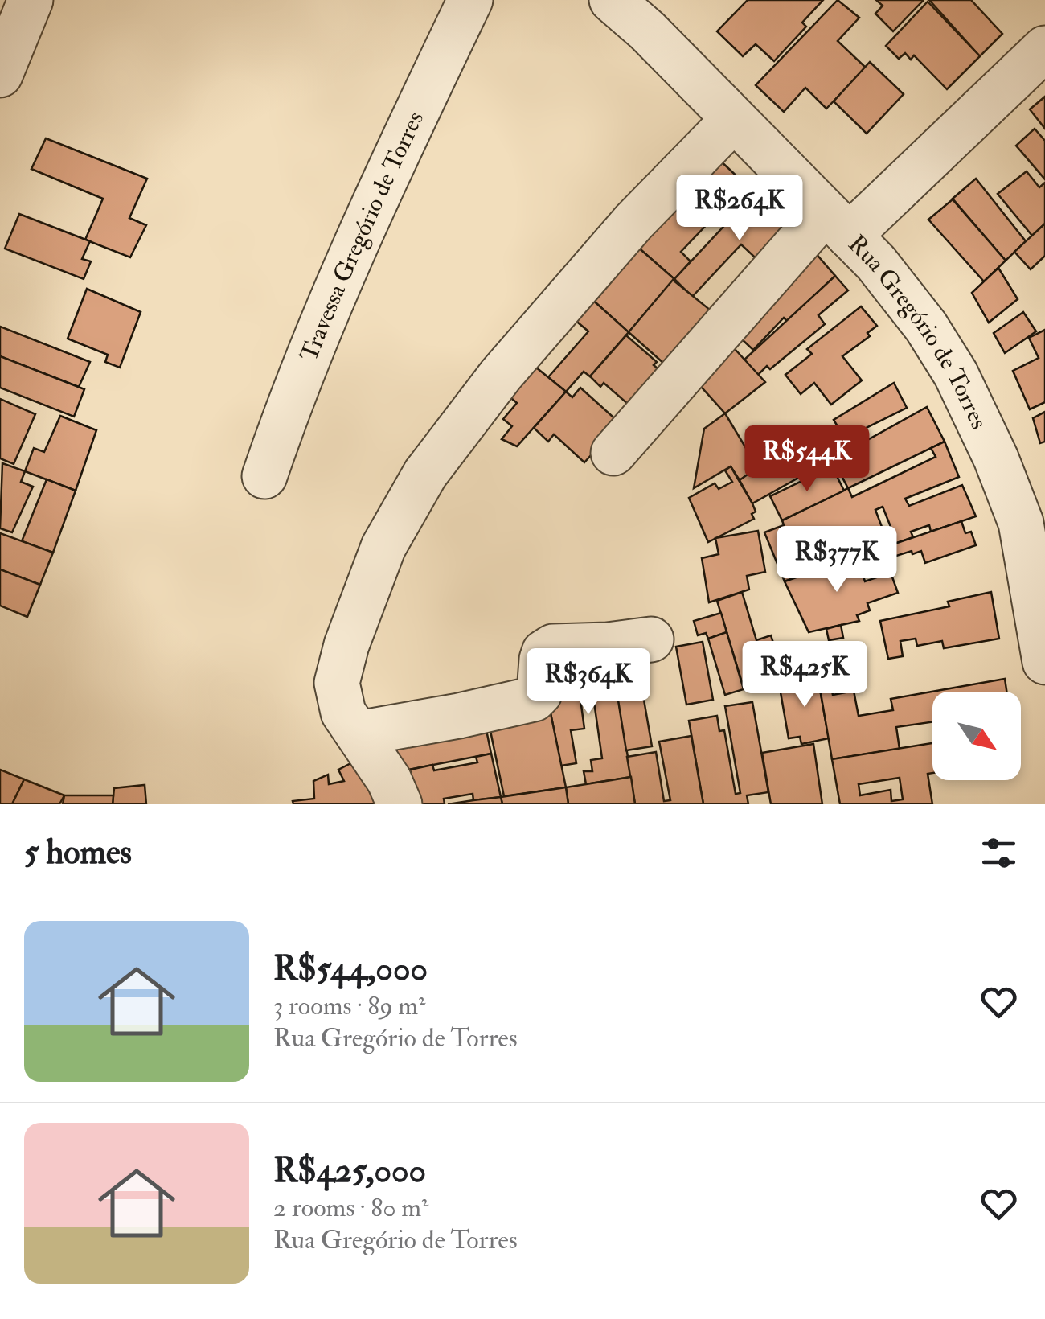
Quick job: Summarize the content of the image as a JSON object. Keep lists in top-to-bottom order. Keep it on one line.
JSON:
{"streets":{"street":["Travessa Gregório de Torres","Rua Gregório de Torres"]},"north":"bottom right","page":{"price":["R$264K","R$544K","R$377K","R$425K","R$364K"],"heading":"5 homes","list":[{"name":"R$544,000","note":"3 rooms · 89 m² · Rua Gregório de Torres"},{"name":"R$425,000","note":"2 rooms · 80 m² · Rua Gregório de Torres"}]}}
